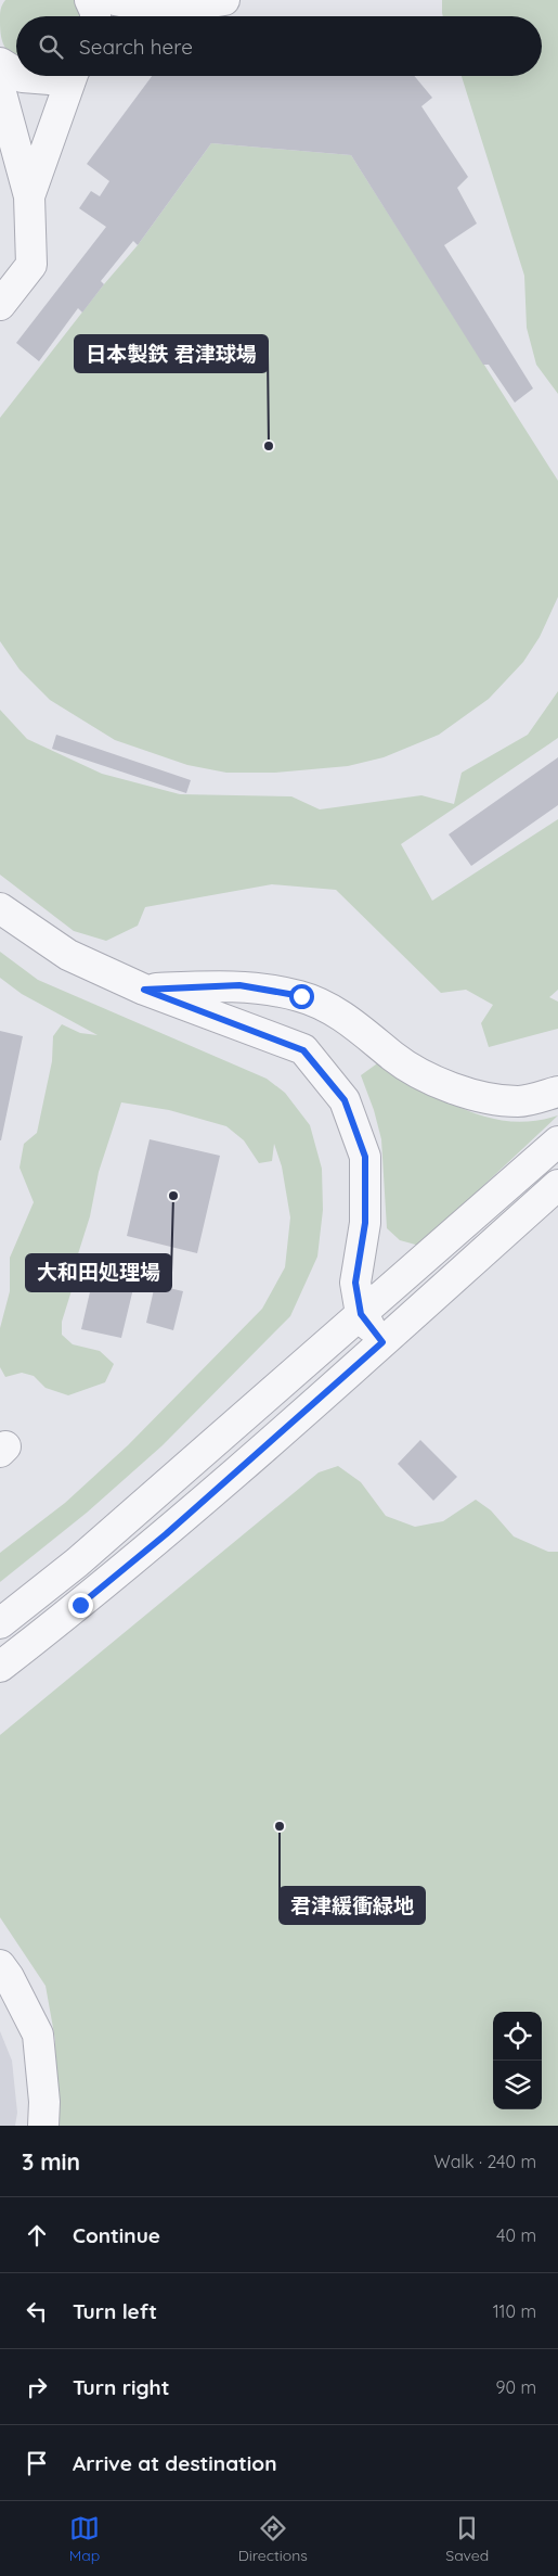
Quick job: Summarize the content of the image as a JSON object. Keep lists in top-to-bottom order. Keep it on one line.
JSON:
{"places":["日本製鉄 君津球場","大和田処理場","君津緩衝緑地"],"page":{"search":"Search here","heading":["3 min","Walk · 240 m"],"list":[["Continue","40 m"],["Turn left","110 m"],["Turn right","90 m"],"Arrive at destination"],"nav":["Map","Directions","Saved"]}}
